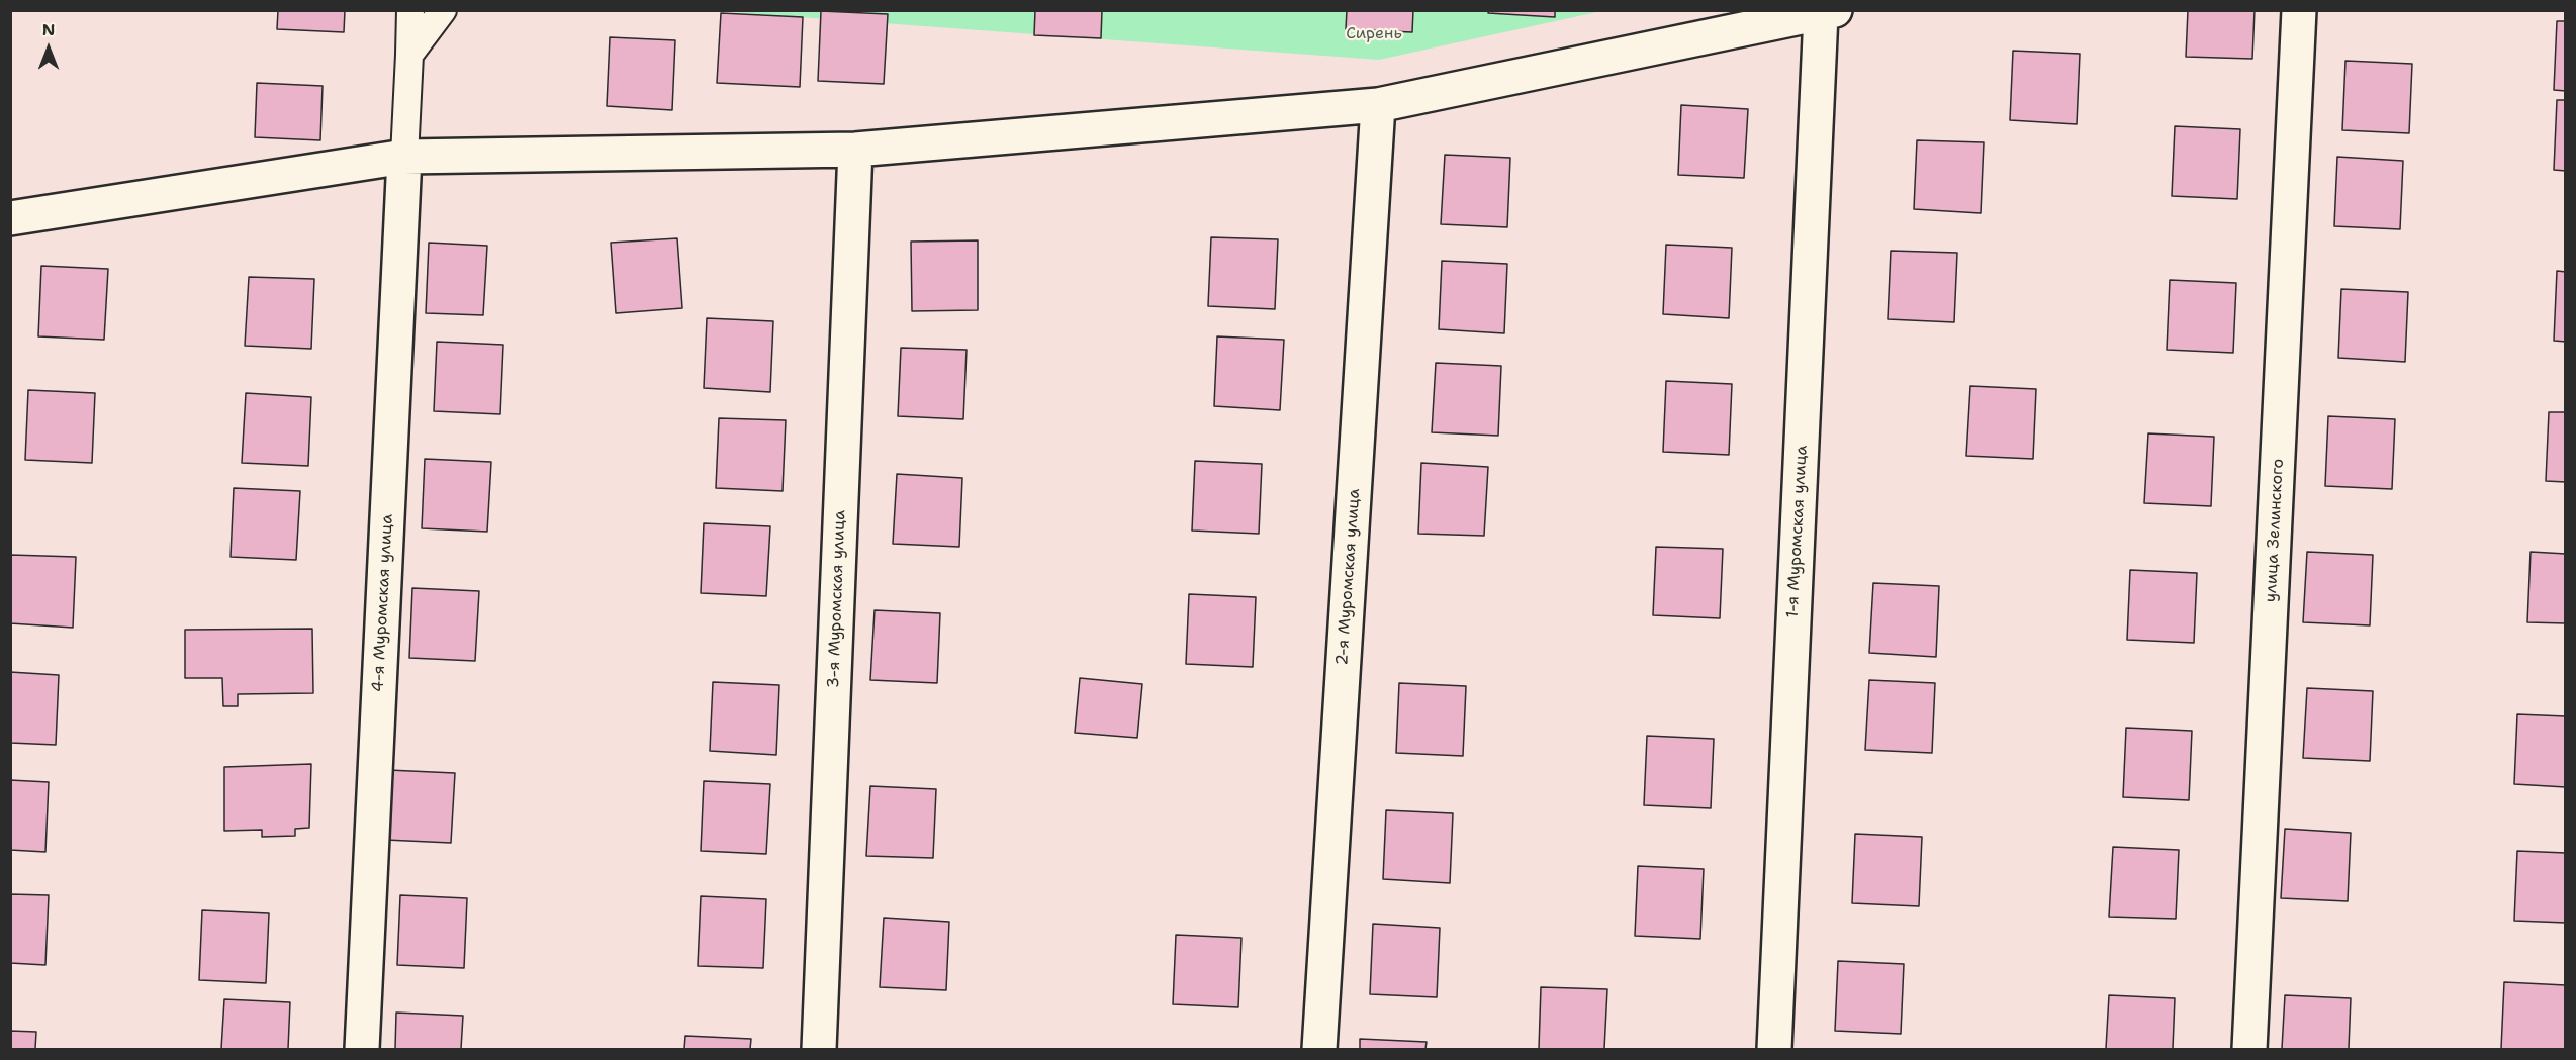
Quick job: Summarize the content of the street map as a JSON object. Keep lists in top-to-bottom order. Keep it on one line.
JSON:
{"streets":{"street":["улица Зелинского","1-я Муромская улица","2-я Муромская улица","3-я Муромская улица","4-я Муромская улица"]},"parks":["Сирень"],"north":"top"}
